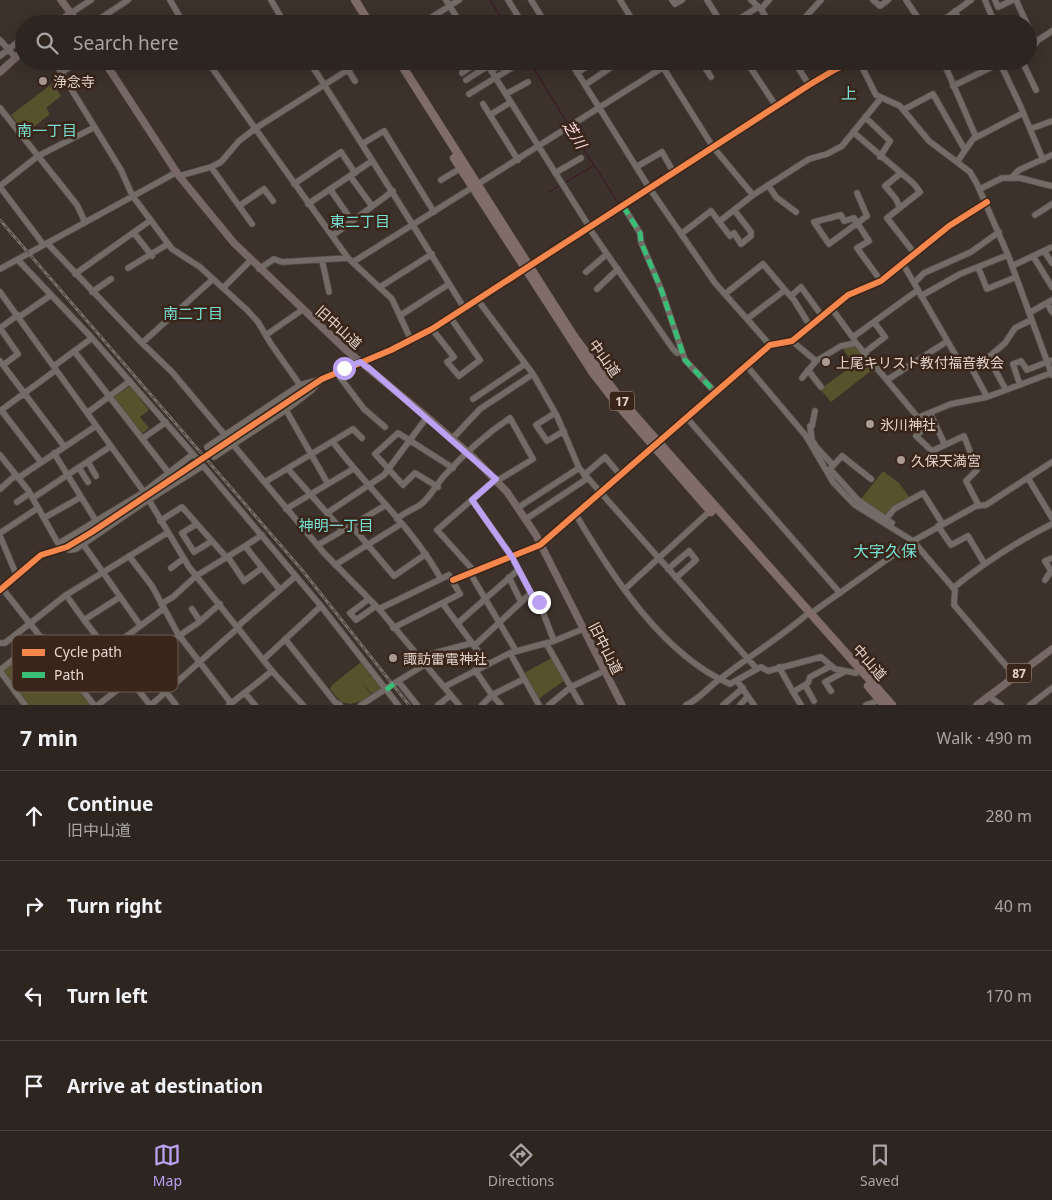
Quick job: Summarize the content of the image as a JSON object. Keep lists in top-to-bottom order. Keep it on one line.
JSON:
{"streets":{"highway":["中山道","17"],"main road":["旧中山道","87"]},"districts":["上","南一丁目","東二丁目","南二丁目","神明一丁目","大字久保"],"water":["芝川"],"places":["浄念寺","上尾キリスト教付福音教会","氷川神社","久保天満宮","諏訪雷電神社"],"legend":["Cycle path","Path"],"page":{"search":"Search here","heading":["7 min","Walk · 490 m"],"list":[["Continue","旧中山道","280 m"],["Turn right","40 m"],["Turn left","170 m"],"Arrive at destination"],"nav":["Map","Directions","Saved"]}}
